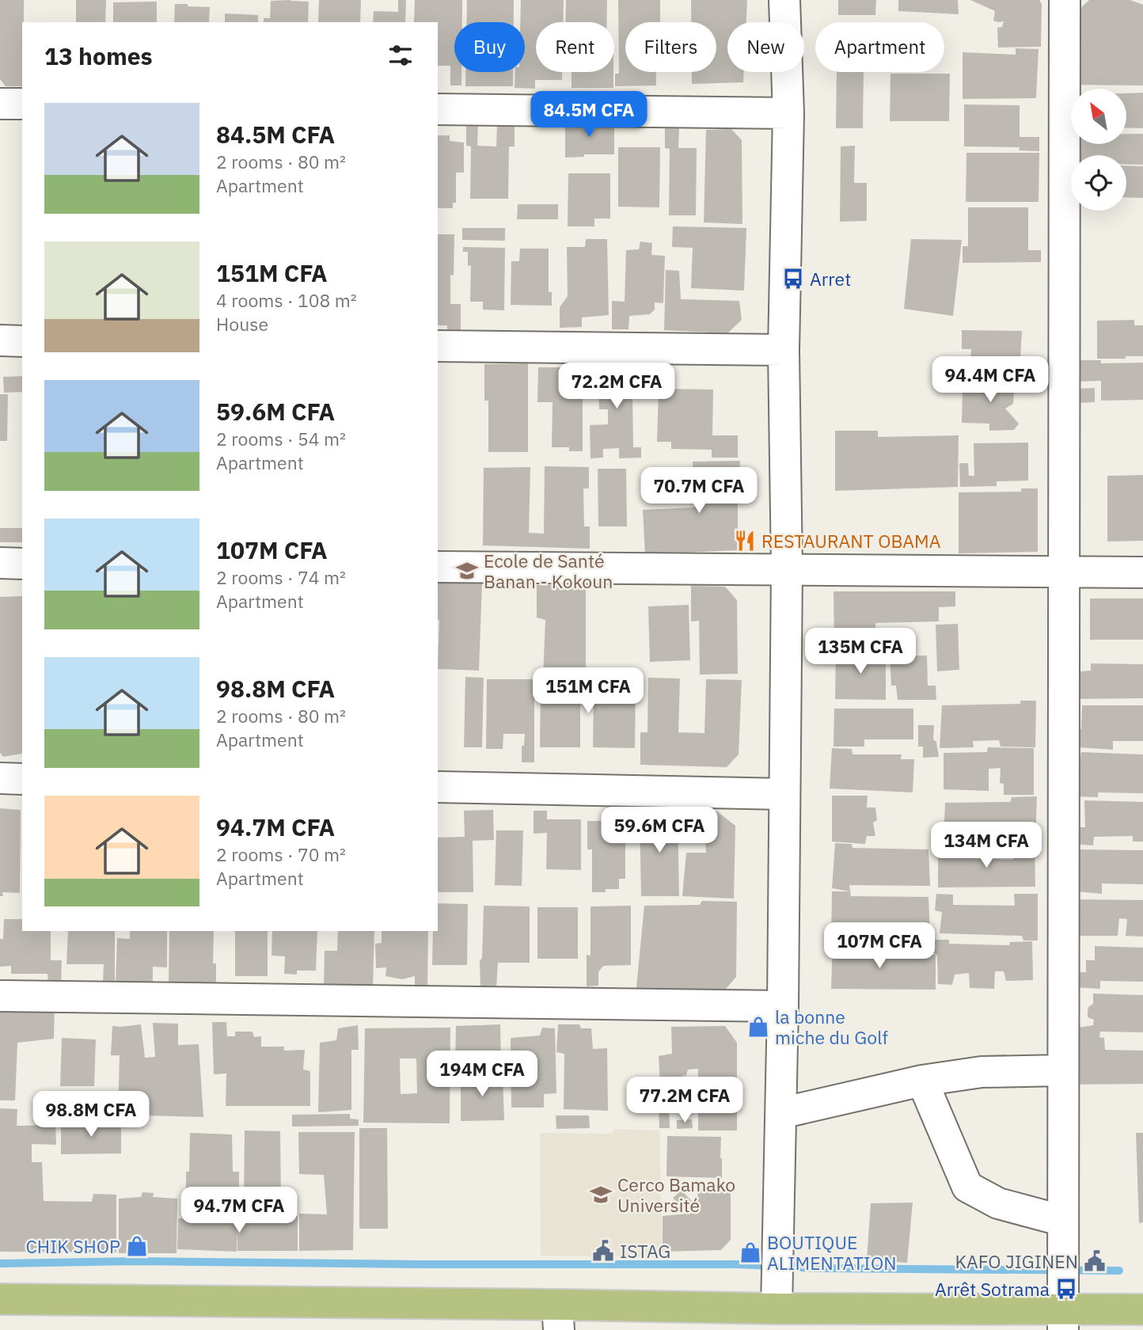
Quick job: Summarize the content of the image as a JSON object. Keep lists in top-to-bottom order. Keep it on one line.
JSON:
{"places":{"bus stop":["Arret","Arrêt Sotrama"],"restaurant":["RESTAURANT OBAMA"],"school or university":["Ecole de Santé Banan - Kokoun","Cerco Bamako Université"],"shop":["la bonne miche du Golf","CHIK SHOP","BOUTIQUE ALIMENTATION"],"public building":["ISTAG","KAFO JIGINEN"]},"north":"top left","page":{"chip":["Buy","Rent","Filters","New","Apartment"],"heading":"13 homes","list":[{"name":"84.5M CFA","note":"2 rooms · 80 m² · Apartment"},{"name":"151M CFA","note":"4 rooms · 108 m² · House"},{"name":"59.6M CFA","note":"2 rooms · 54 m² · Apartment"},{"name":"107M CFA","note":"2 rooms · 74 m² · Apartment"},{"name":"98.8M CFA","note":"2 rooms · 80 m² · Apartment"},{"name":"94.7M CFA","note":"2 rooms · 70 m² · Apartment"}],"price":["84.5M CFA","94.4M CFA","72.2M CFA","70.7M CFA","135M CFA","151M CFA","59.6M CFA","134M CFA","107M CFA","194M CFA","77.2M CFA","98.8M CFA","94.7M CFA"]}}
